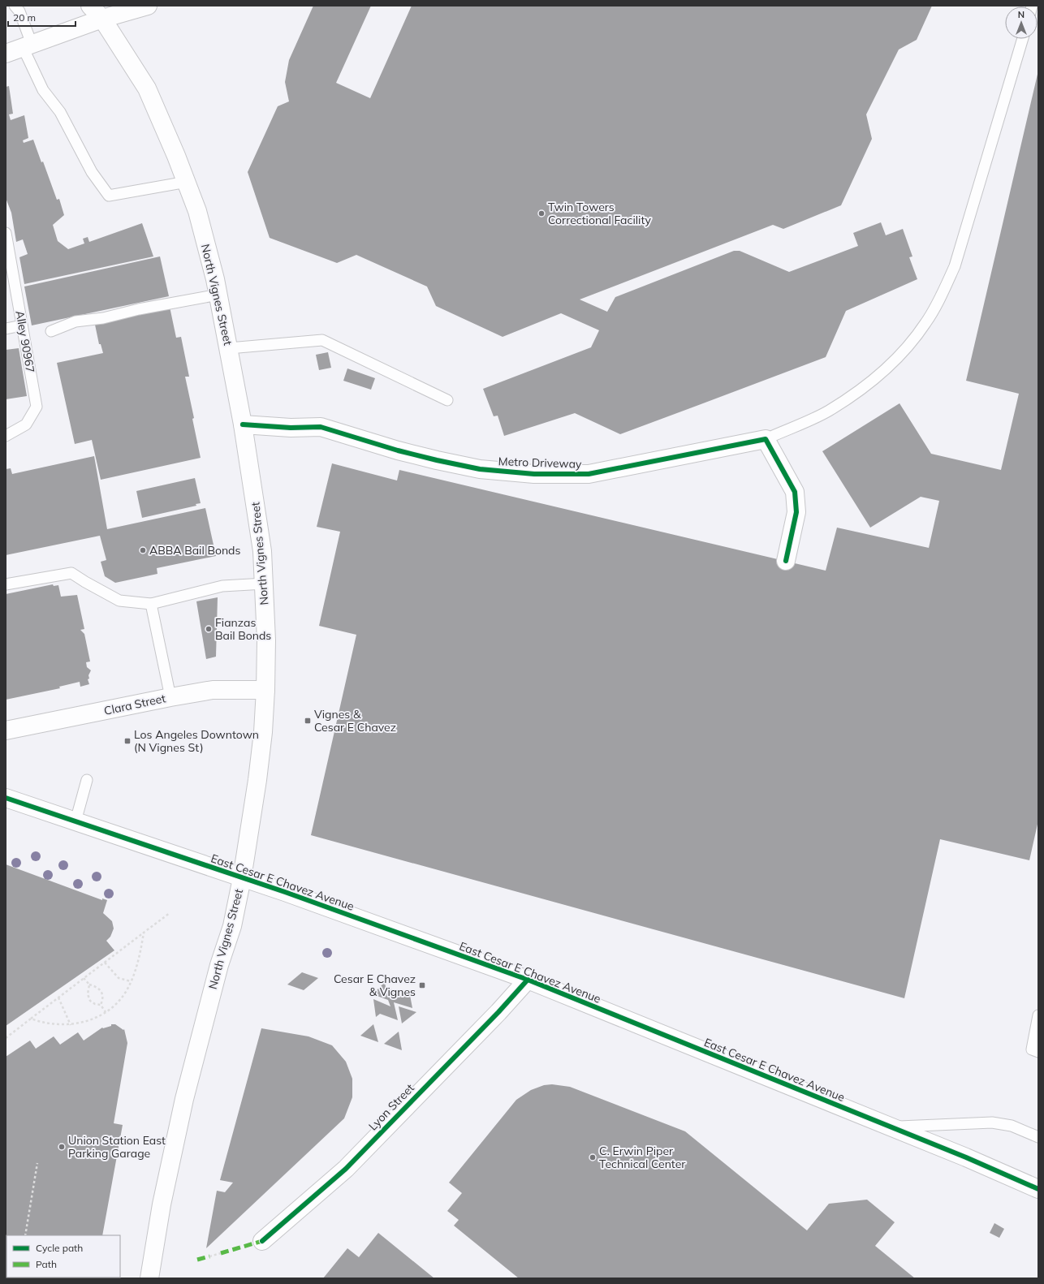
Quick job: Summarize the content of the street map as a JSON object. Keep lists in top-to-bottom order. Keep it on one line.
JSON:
{"streets":{"main road":["North Vignes Street","Metro Driveway","Clara Street","East Cesar E Chavez Avenue","Lyon Street"],"lane":["Alley 90967"]},"crossings":[["North Vignes Street","Metro Driveway"],["North Vignes Street","Clara Street"],["North Vignes Street","East Cesar E Chavez Avenue"],["East Cesar E Chavez Avenue","Lyon Street"]],"places":{"other":["Twin Towers Correctional Facility","ABBA Bail Bonds","Fianzas Bail Bonds","Union Station East Parking Garage","C. Erwin Piper Technical Center"],"transit":["Vignes & Cesar E Chavez","Los Angeles Downtown (N Vignes St)","Cesar E Chavez & Vignes"]},"legend":["Cycle path","Path"],"scale_bar":"20 m","north":"top"}
